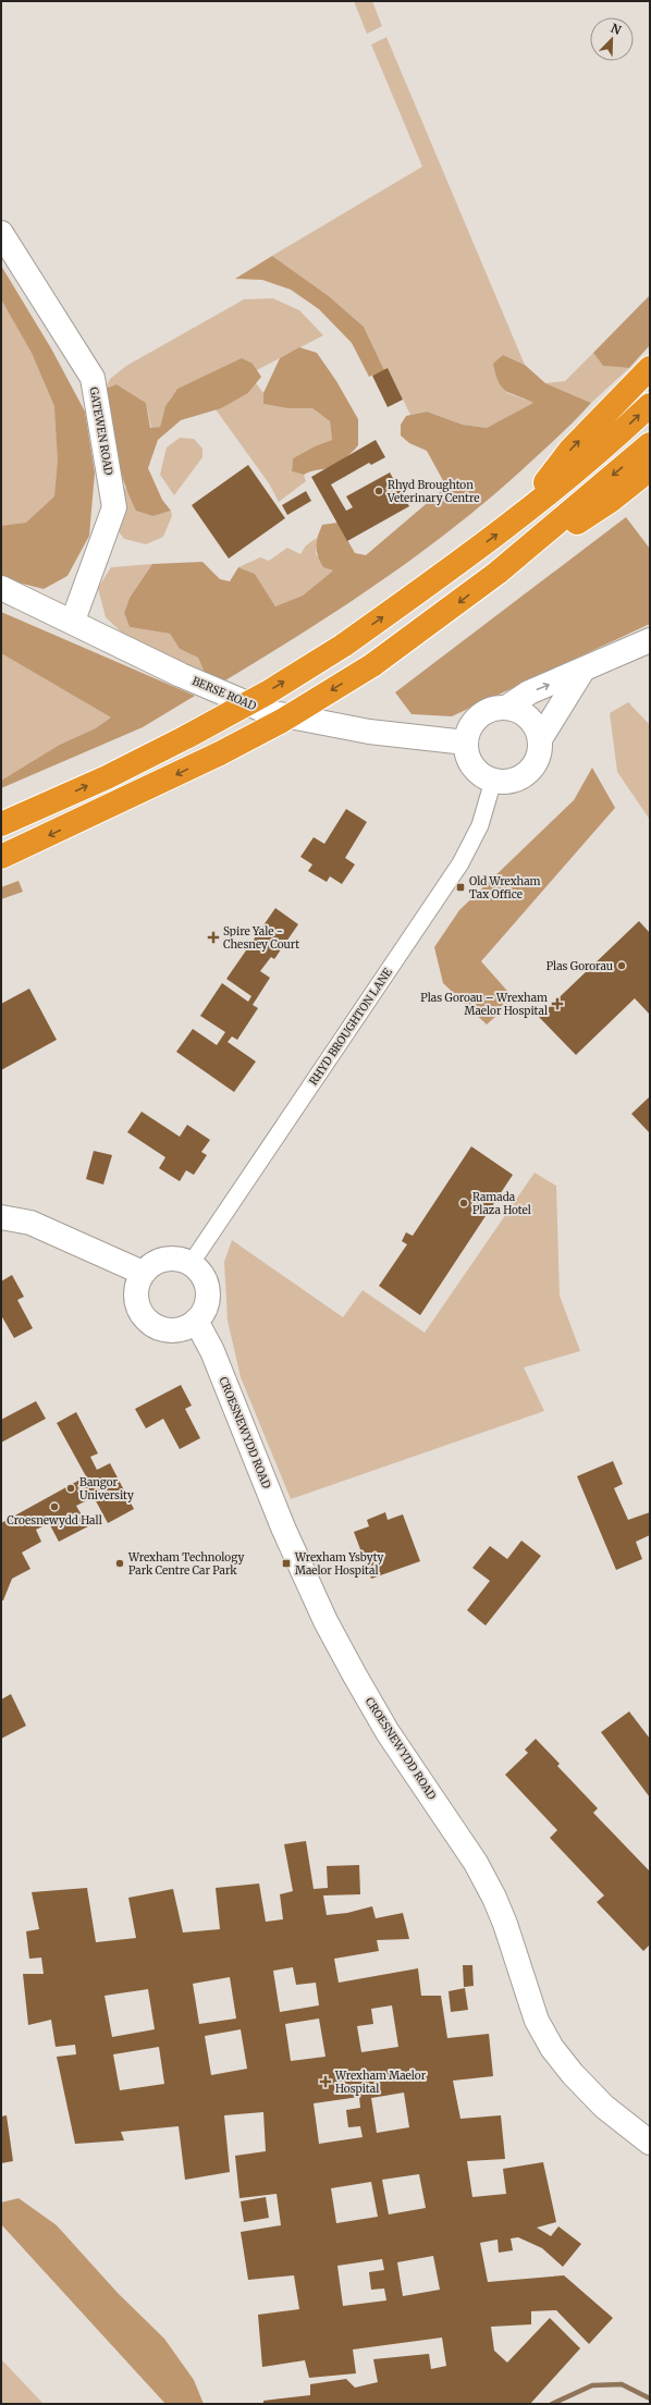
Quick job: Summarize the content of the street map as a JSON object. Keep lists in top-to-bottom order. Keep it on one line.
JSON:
{"streets":{"main road":["GATEWEN ROAD","BERSE ROAD","CROESNEWYDD ROAD"],"street":["RHYD BROUGHTON LANE"]},"crossings":[["GATEWEN ROAD","BERSE ROAD"],["BERSE ROAD","RHYD BROUGHTON LANE"],["RHYD BROUGHTON LANE","CROESNEWYDD ROAD"]],"places":{"other":["Rhyd Broughton Veterinary Centre","Plas Gororau","Ramada Plaza Hotel","Bangor University","Croesnewydd Hall","Wrexham Technology Park Centre Car Park"],"transit":["Old Wrexham Tax Office","Wrexham Ysbyty Maelor Hospital"],"health":["Spire Yale - Chesney Court","Plas Goroau – Wrexham Maelor Hospital","Wrexham Maelor Hospital"]},"north":"top right"}
